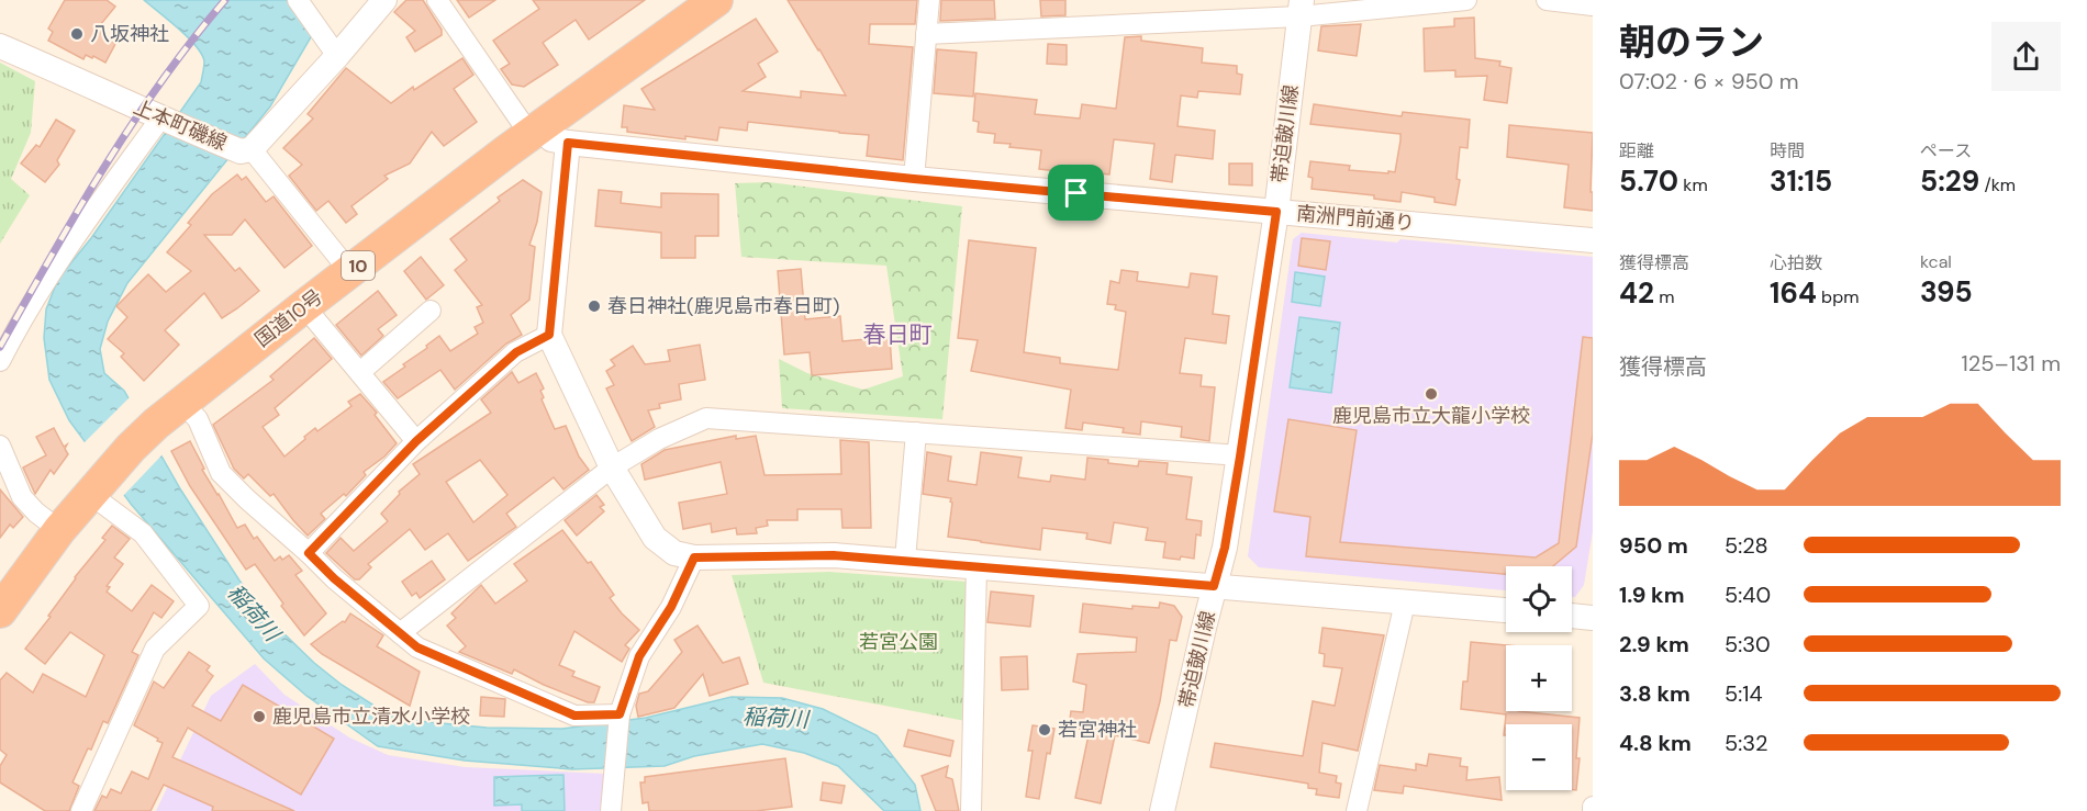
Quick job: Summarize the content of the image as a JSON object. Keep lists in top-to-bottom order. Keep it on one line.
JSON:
{"streets":{"highway":["10","国道10号"],"street":["上本町磯線","帯迫皷川線","南洲門前通り"]},"crossings":[["帯迫皷川線","南洲門前通り"],["南洲門前通り","国道10号"]],"districts":["春日町"],"water":["稲荷川"],"parks":["若宮公園"],"places":["八坂神社","春日神社(鹿児島市春日町)","鹿児島市立大龍小学校","鹿児島市立清水小学校","若宮神社"],"page":{"heading":["朝のラン","07:02 · 6 × 950 m"],"stats":[["距離","5.70 km"],["時間","31:15"],["ペース","5:29 /km"],["獲得標高","42 m"],["心拍数","164 bpm"],["kcal","395"]],"chart":["獲得標高","125–131 m"],"list":[{"name":"950 m","note":"5:28"},{"name":"1.9 km","note":"5:40"},{"name":"2.9 km","note":"5:30"},{"name":"3.8 km","note":"5:14"},{"name":"4.8 km","note":"5:32"}],"map_buttons":["+","−"]}}
